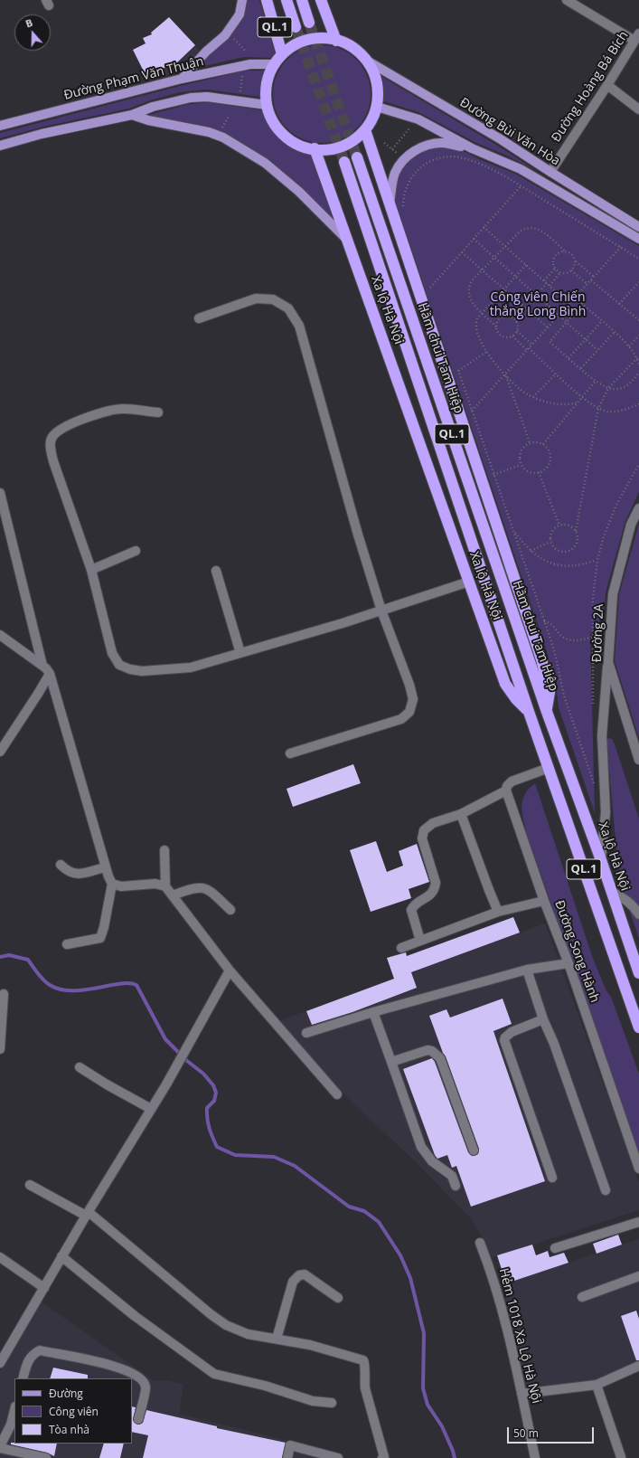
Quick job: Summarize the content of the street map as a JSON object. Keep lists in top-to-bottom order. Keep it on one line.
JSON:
{"streets":{"highway":["QL.1","Xa lộ Hà Nội","Hầm chui Tam Hiệp"],"main road":["Đường Phạm Văn Thuận","Đường Bùi Văn Hòa"],"street":["Đường Hoàng Bá Bích","Đường 2A","Đường Song Hành","Hẻm 1018 Xa Lộ Hà Nội"]},"crossings":[["QL.1","Đường Phạm Văn Thuận"],["QL.1","Đường Bùi Văn Hòa"],["QL.1","Xa lộ Hà Nội"],["Đường Phạm Văn Thuận","Đường Bùi Văn Hòa"],["Đường Phạm Văn Thuận","Xa lộ Hà Nội"],["Đường Hoàng Bá Bích","Đường Bùi Văn Hòa"],["Đường Bùi Văn Hòa","Xa lộ Hà Nội"],["Xa lộ Hà Nội","Hầm chui Tam Hiệp"]],"parks":["Công viên Chiến thắng Long Bình"],"legend":["Đường","Công viên","Tòa nhà"],"scale_bar":"50 m","north":"top"}
